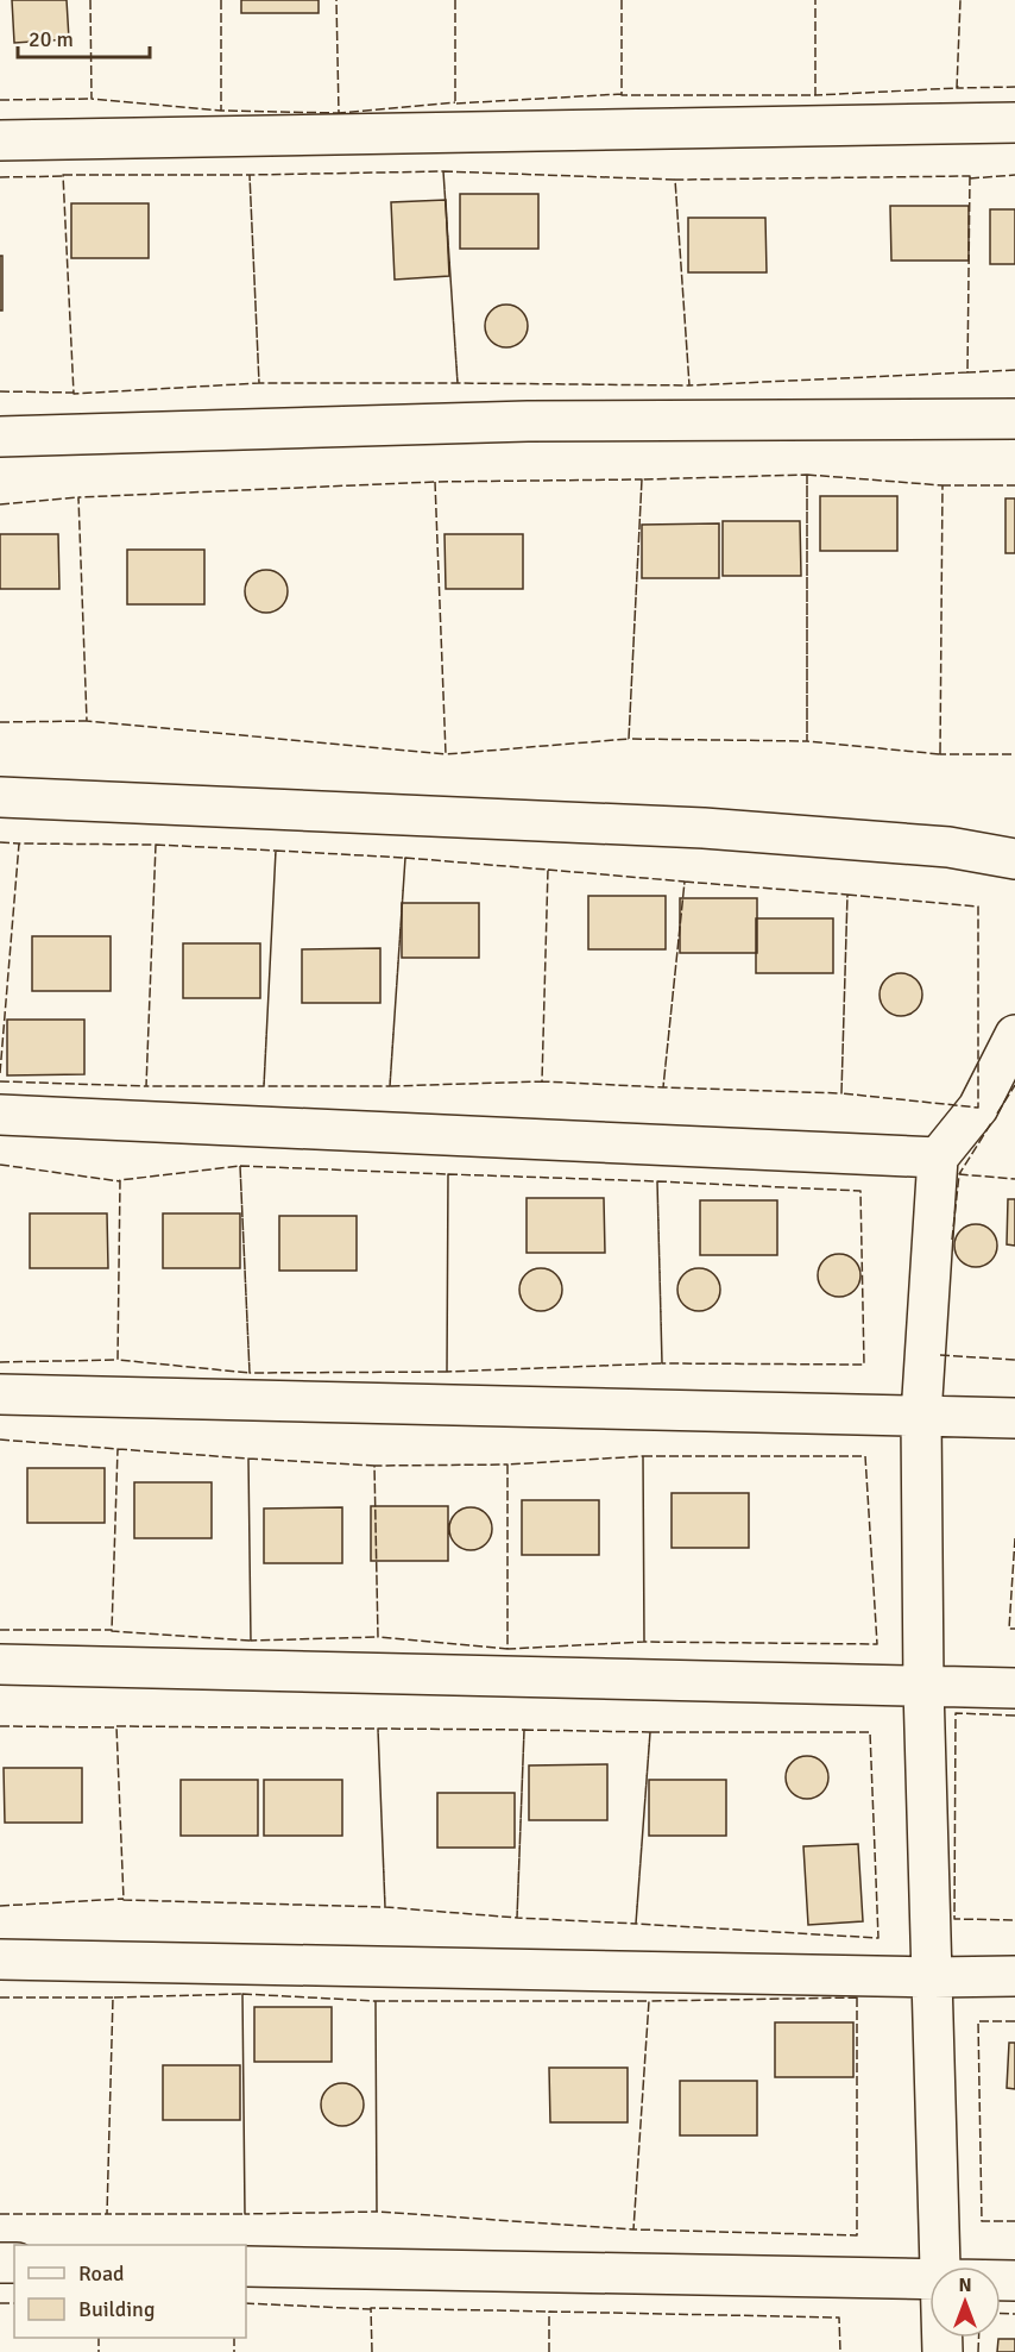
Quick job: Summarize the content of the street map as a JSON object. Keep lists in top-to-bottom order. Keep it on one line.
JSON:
{"legend":["Road","Building"],"scale_bar":"20 m","north":"top"}
